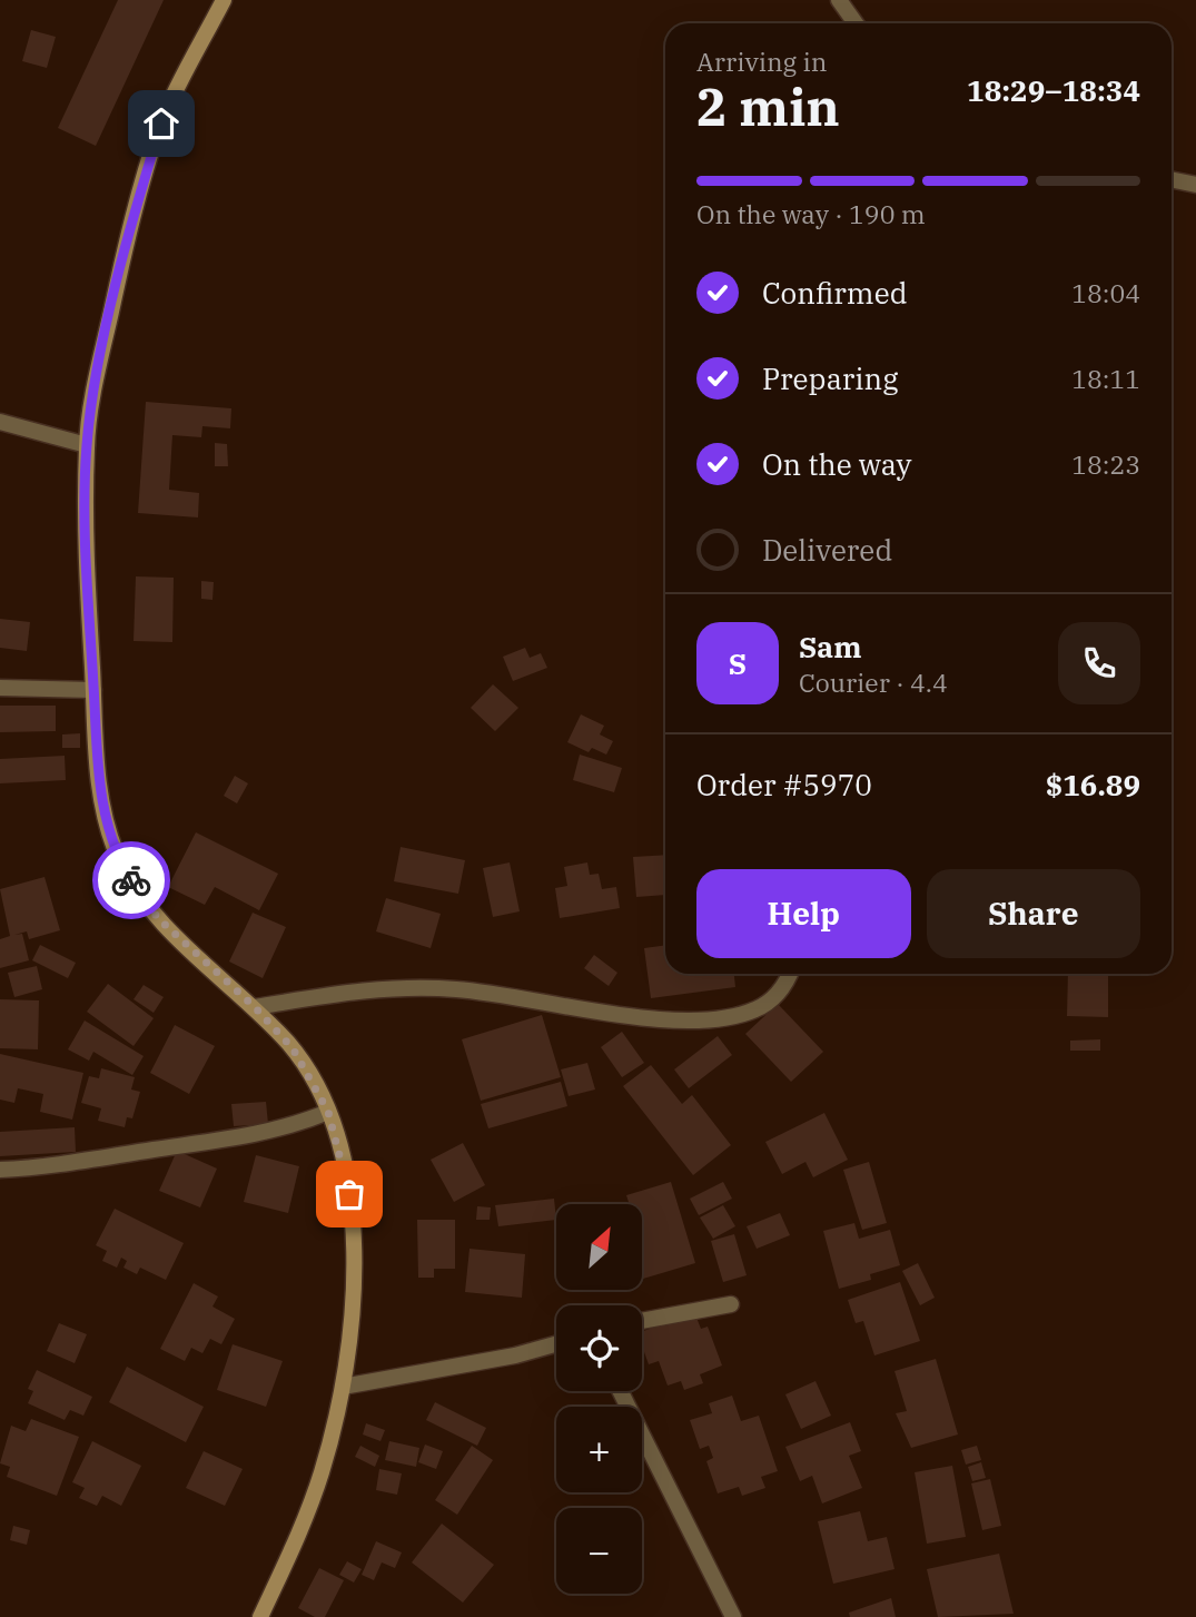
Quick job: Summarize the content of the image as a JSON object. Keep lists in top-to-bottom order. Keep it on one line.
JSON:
{"north":"top right","page":{"heading":["2 min","Arriving in","18:29–18:34"],"panel":["Sam","Courier · 4.4","Order #5970","$16.89"],"bar":"On the way · 190 m","list":[["Confirmed","18:04"],["Preparing","18:11"],["On the way","18:23"],"Delivered"],"round":"S","buttons":["Help","Share"],"map_buttons":["+","−"]}}
